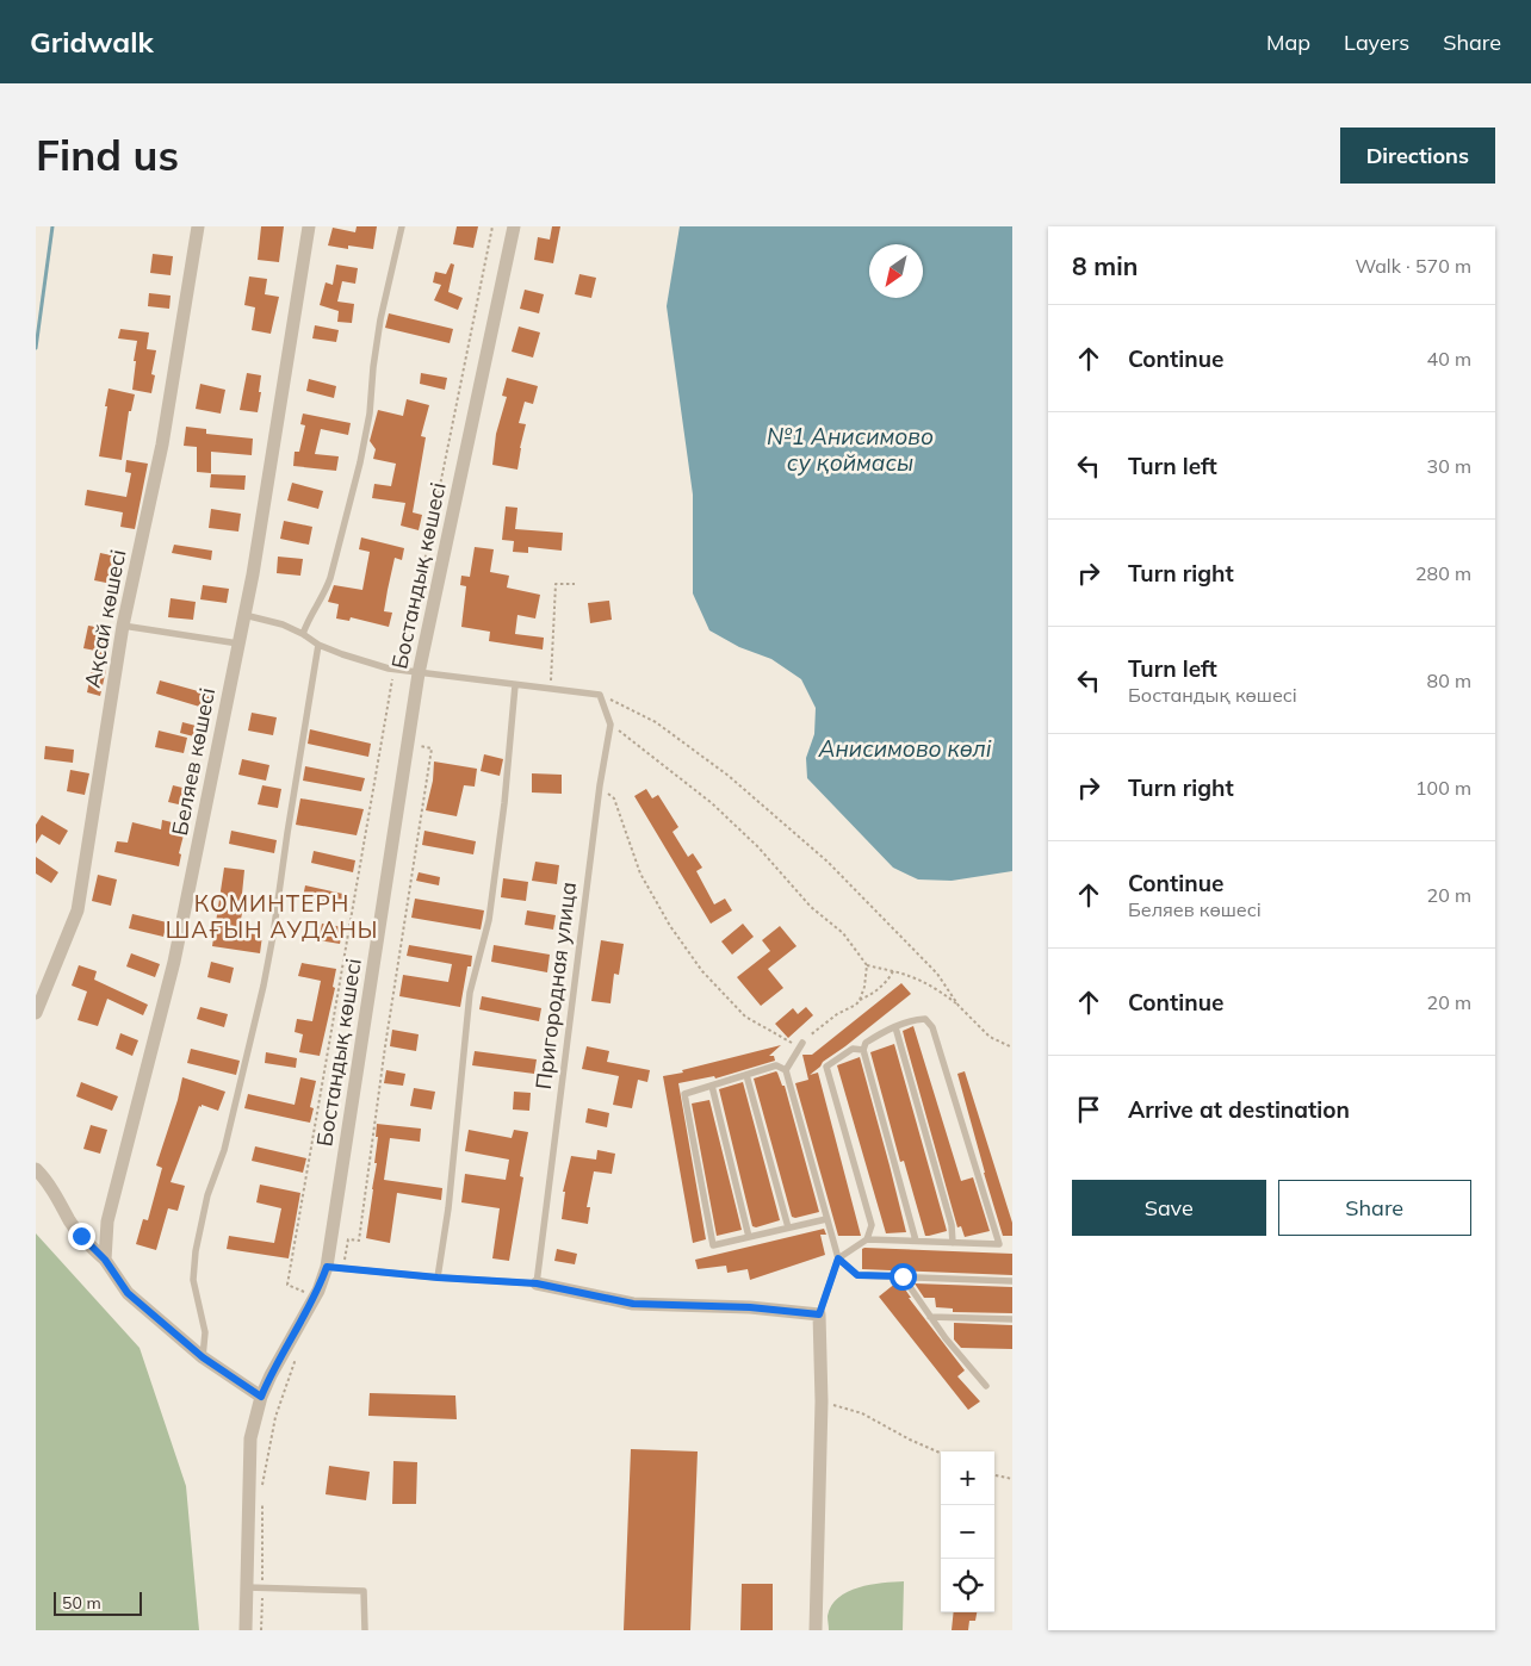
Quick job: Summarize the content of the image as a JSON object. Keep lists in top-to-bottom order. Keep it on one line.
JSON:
{"streets":{"street":["Бостандық көшесі","Ақсай көшесі","Беляев көшесі"],"lane":["Пригородная улица"]},"districts":["КОМИНТЕРН ШАҒЫН АУДАНЫ"],"water":["№1 Анисимово су қоймасы","Анисимово көлі"],"scale_bar":"50 m","north":"bottom left","page":{"header":"Gridwalk","nav":["Map","Layers","Share"],"buttons":["Directions",["Save","Share"]],"title":"Find us","heading":["8 min","Walk · 570 m"],"list":[["Continue","40 m"],["Turn left","30 m"],["Turn right","280 m"],["Turn left","Бостандық көшесі","80 m"],["Turn right","100 m"],["Continue","Беляев көшесі","20 m"],["Continue","20 m"],"Arrive at destination"],"map_buttons":["+","−"],"scale":"50 m"}}
